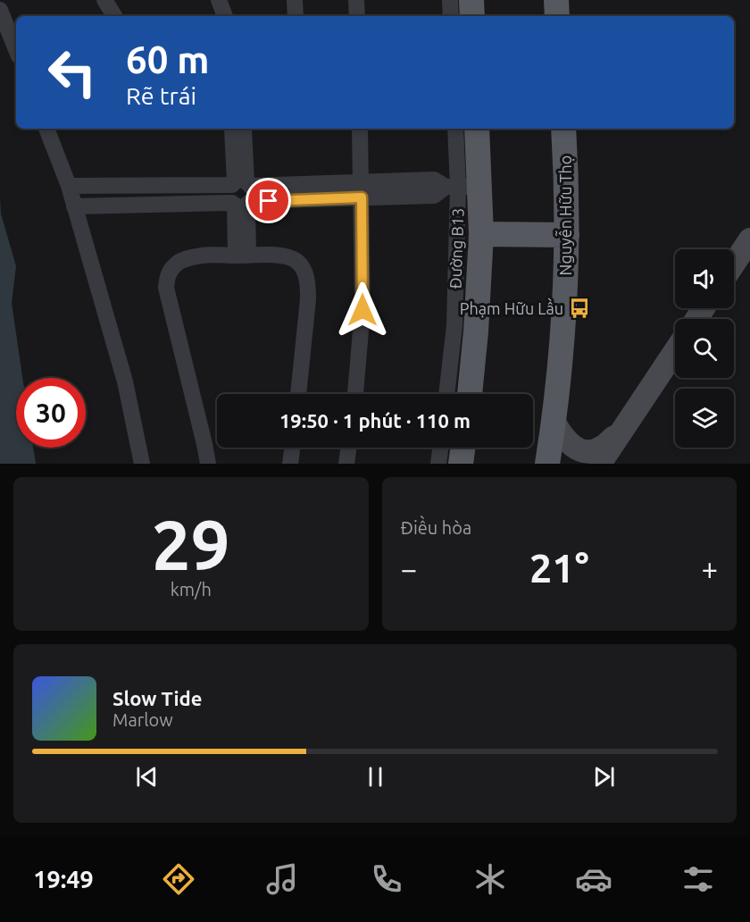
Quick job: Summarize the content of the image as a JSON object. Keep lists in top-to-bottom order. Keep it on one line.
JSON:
{"streets":{"main road":["Nguyễn Hữu Thọ"],"street":["Đường B13"]},"places":{"bus stop":["Phạm Hữu Lầu"]},"page":{"turn":["60 m","Rẽ trái"],"limit":"30","trip":"19:50 · 1 phút · 110 m","tile":[["29","km/h"],"Điều hòa"],"heat":["−","21°","+"],"song":["Slow Tide","Marlow"],"tabs":"19:49"}}
